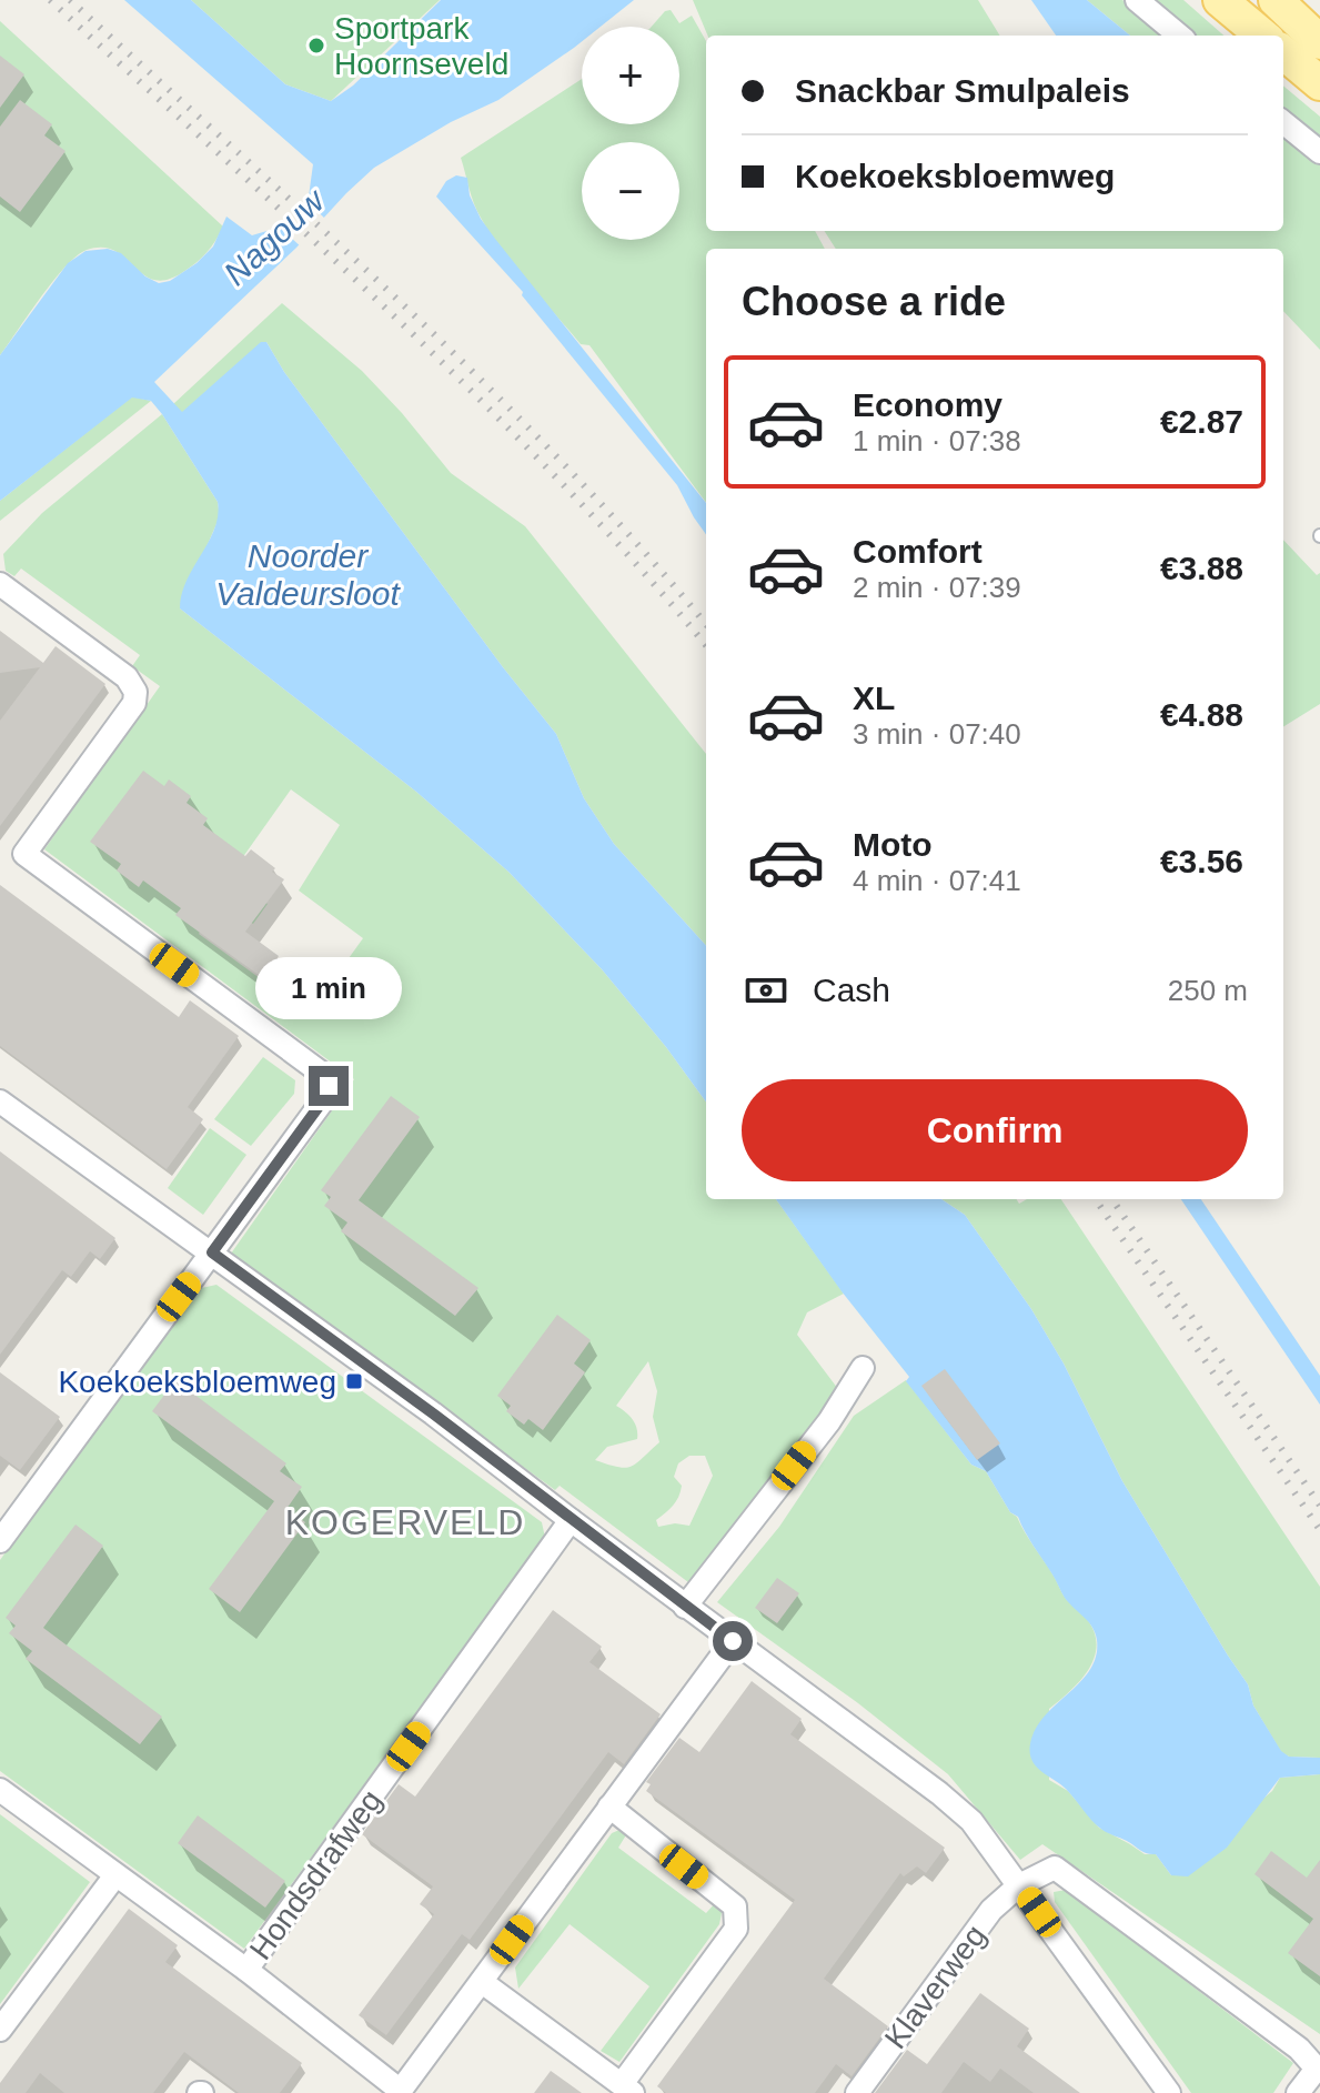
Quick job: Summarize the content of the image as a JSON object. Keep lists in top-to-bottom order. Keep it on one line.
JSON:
{"streets":{"street":["Hondsdrafweg","Klaverweg"]},"districts":["KOGERVELD"],"water":["Nagouw","Noorder Valdeursloot"],"places":{"other":["Sportpark Hoornseveld"],"transit":["Koekoeksbloemweg"]},"page":{"map_buttons":["+","−"],"banner":["Snackbar Smulpaleis","Koekoeksbloemweg"],"heading":"Choose a ride","list":[{"name":"Economy","note":"1 min · 07:38","value":"€2.87"},{"name":"Comfort","note":"2 min · 07:39","value":"€3.88"},{"name":"XL","note":"3 min · 07:40","value":"€4.88"},{"name":"Moto","note":"4 min · 07:41","value":"€3.56"}],"pay":["Cash","250 m"],"bubble":"1 min","buttons":"Confirm"}}
